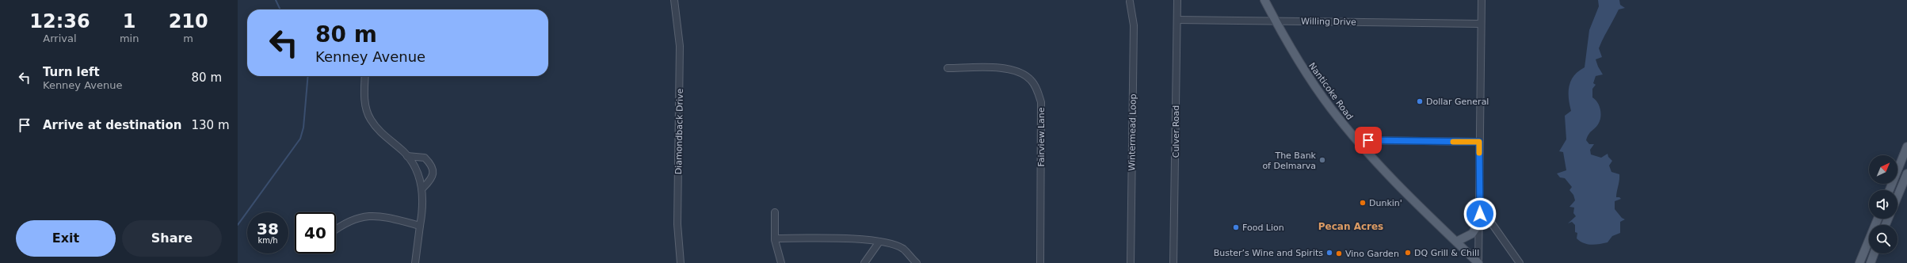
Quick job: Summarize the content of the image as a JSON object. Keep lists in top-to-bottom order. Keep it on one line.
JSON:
{"streets":{"main road":["Nanticoke Road"],"street":["Willing Drive","Diamondback Drive","Culver Road","Wintermead Loop","Fairview Lane"]},"crossings":[["Willing Drive","Nanticoke Road"],["Willing Drive","Culver Road"]],"districts":["Pecan Acres"],"places":["Dollar General","The Bank of Delmarva","Dunkin'","Food Lion","Buster’s Wine and Spirits","DQ Grill & Chill","Vino Garden"],"north":"top right","page":{"eta":["12:36","Arrival","1","min","210","m"],"turn":["80 m","Kenney Avenue"],"list":[{"name":"Turn left","note":"Kenney Avenue","value":"80 m"},{"name":"Arrive at destination","value":"130 m"}],"speed":"38 km/h","limit":"40","buttons":["Exit","Share"]}}
